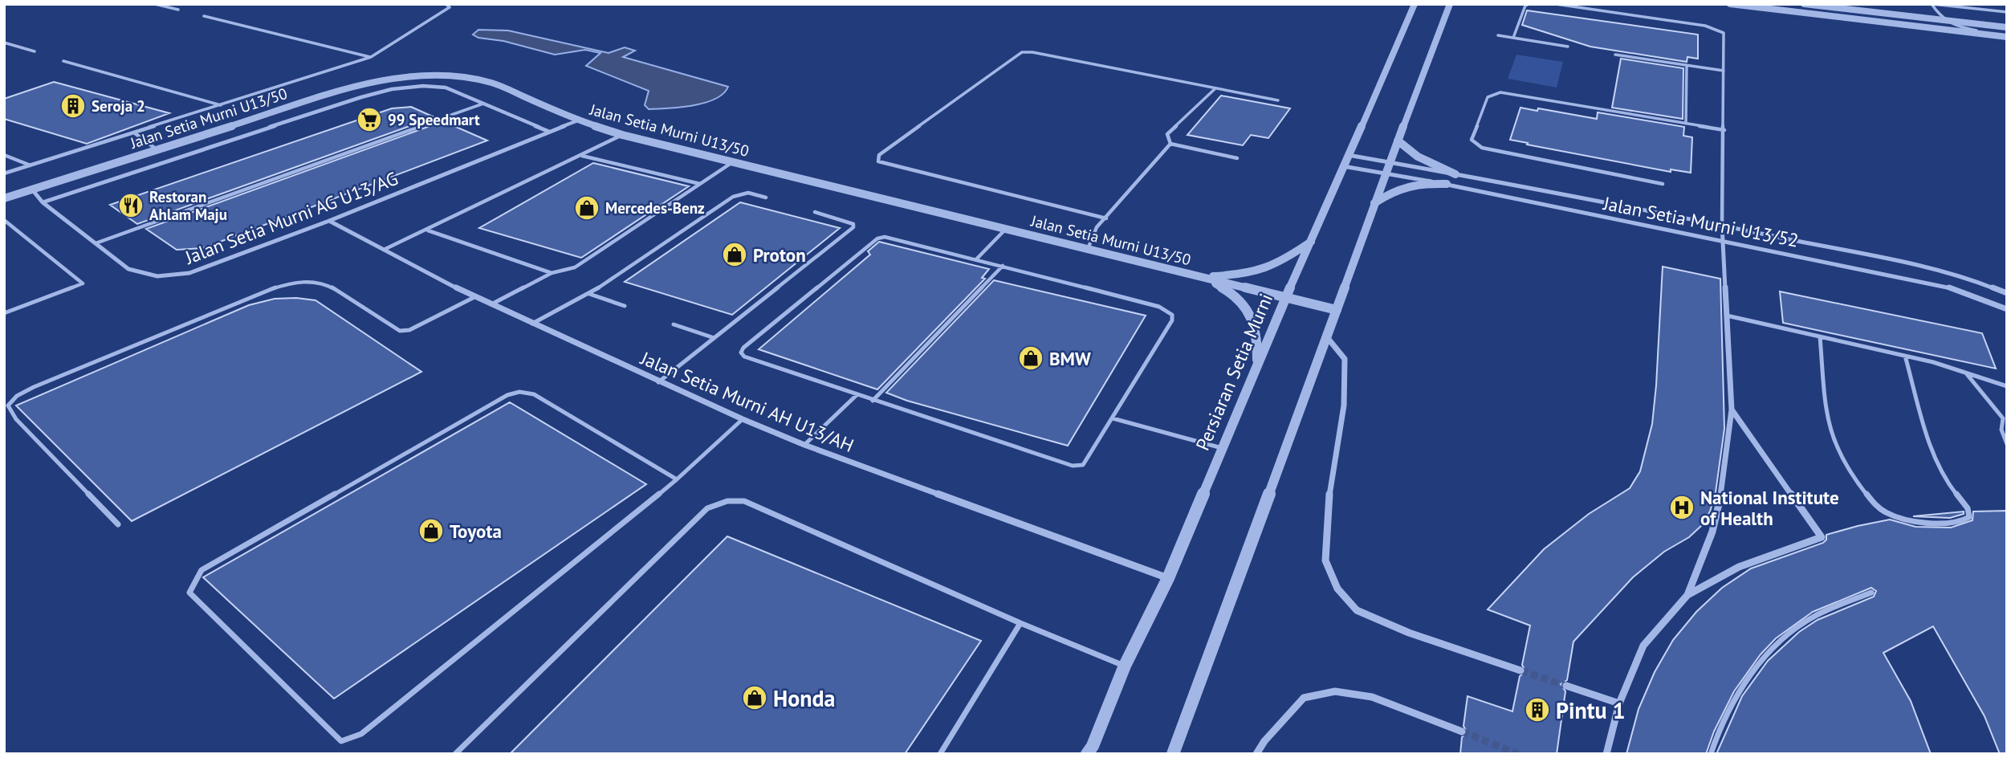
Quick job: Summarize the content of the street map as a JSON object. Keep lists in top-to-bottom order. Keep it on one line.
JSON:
{"streets":{"street":["Jalan Setia Murni U13/50","Jalan Setia Murni AG U13/AG","Jalan Setia Murni U13/52","Persiaran Setia Murni","Jalan Setia Murni AH U13/AH"]},"crossings":[["Jalan Setia Murni U13/50","Jalan Setia Murni AG U13/AG"],["Jalan Setia Murni U13/50","Persiaran Setia Murni"],["Jalan Setia Murni AG U13/AG","Jalan Setia Murni AH U13/AH"],["Jalan Setia Murni U13/52","Persiaran Setia Murni"],["Persiaran Setia Murni","Jalan Setia Murni AH U13/AH"]],"places":{"building":["Seroja 2","Pintu 1"],"supermarket":["99 Speedmart"],"restaurant":["Restoran Ahlam Maju"],"shop":["Mercedes-Benz","Proton","BMW","Toyota","Honda"],"hospital":["National Institute of Health"]}}
